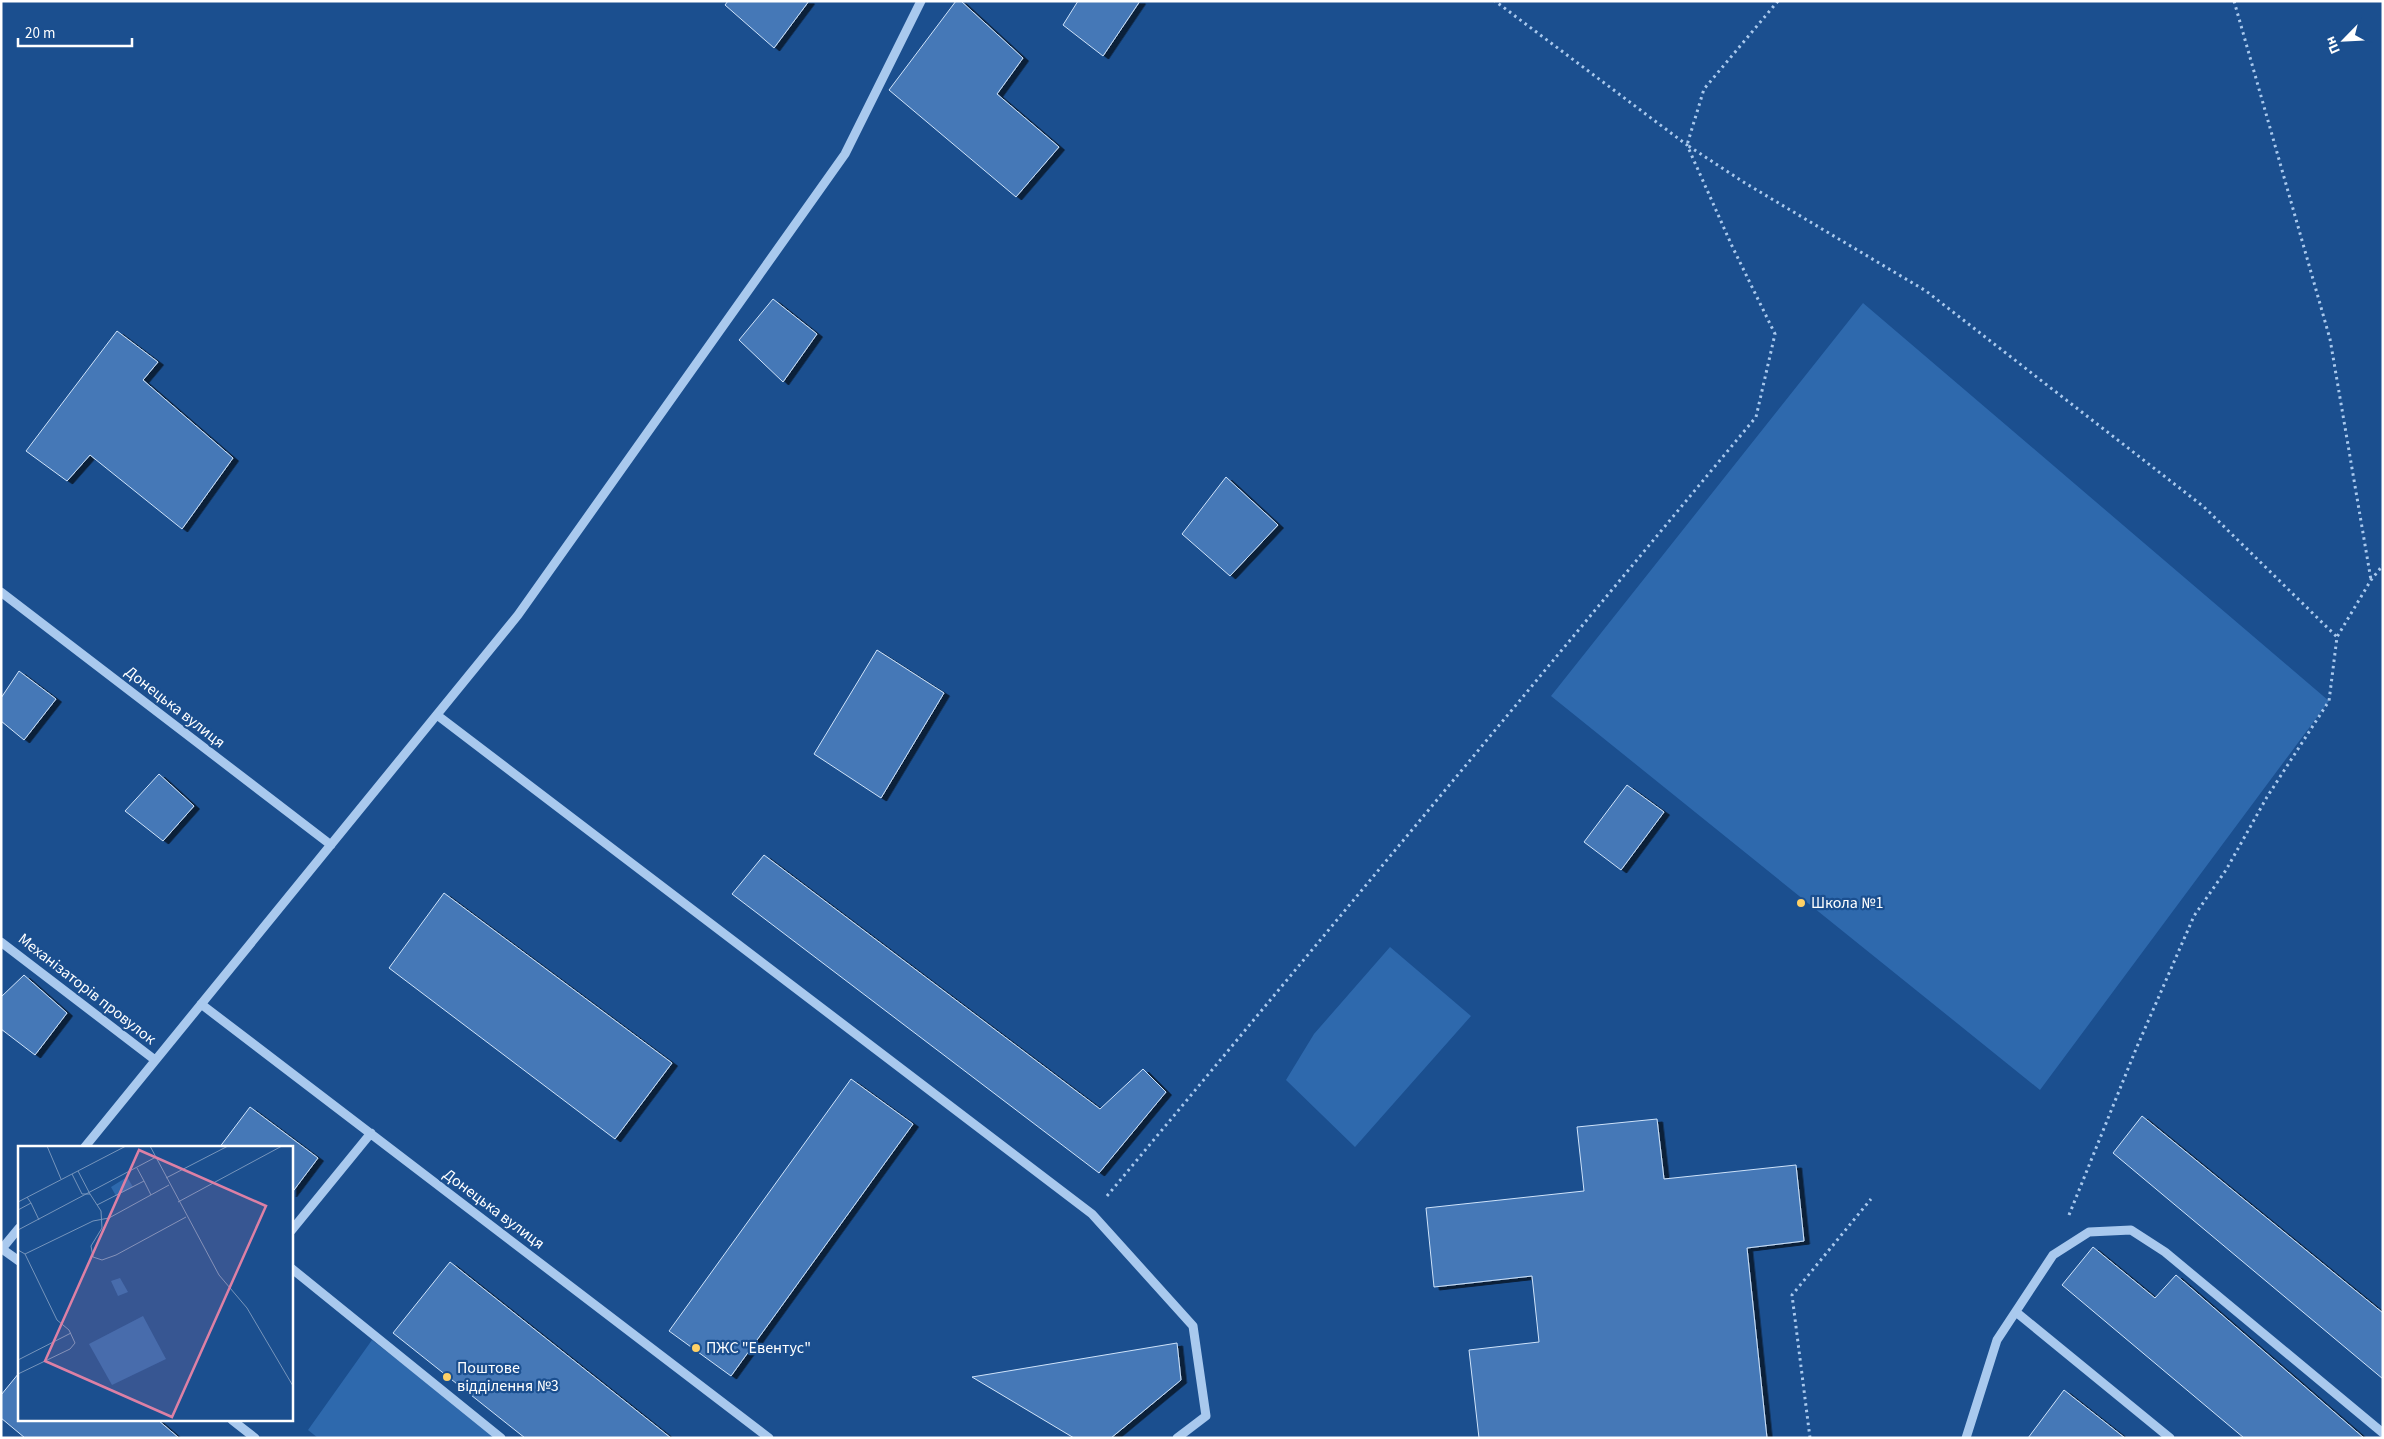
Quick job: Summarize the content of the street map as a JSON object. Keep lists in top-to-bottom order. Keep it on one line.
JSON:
{"streets":{"street":["Донецька вулиця","Механізаторів провулок"]},"places":["Школа №1","ПЖС \"Евентус\"","Поштове відділення №3"],"scale_bar":"20 m","north":"bottom left"}
